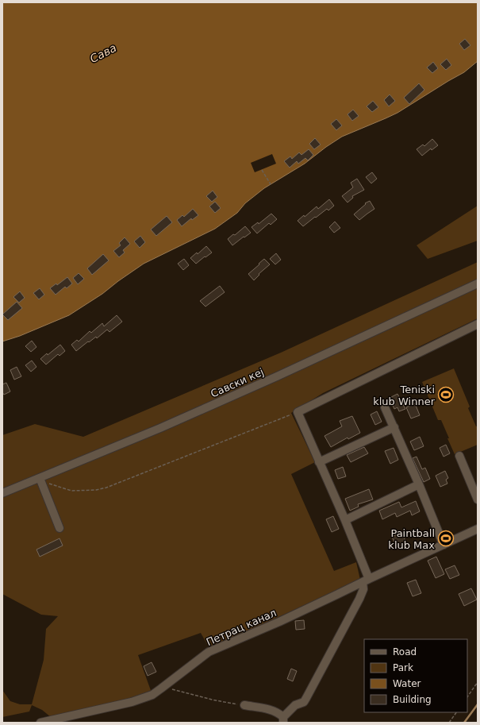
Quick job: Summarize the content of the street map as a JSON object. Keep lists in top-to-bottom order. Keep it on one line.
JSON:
{"streets":{"street":["Савски кеј","Петрац канал"]},"water":["Сава"],"places":{"sports":["Teniski klub Winner","Paintball klub Max"]},"legend":["Road","Park","Water","Building"]}
